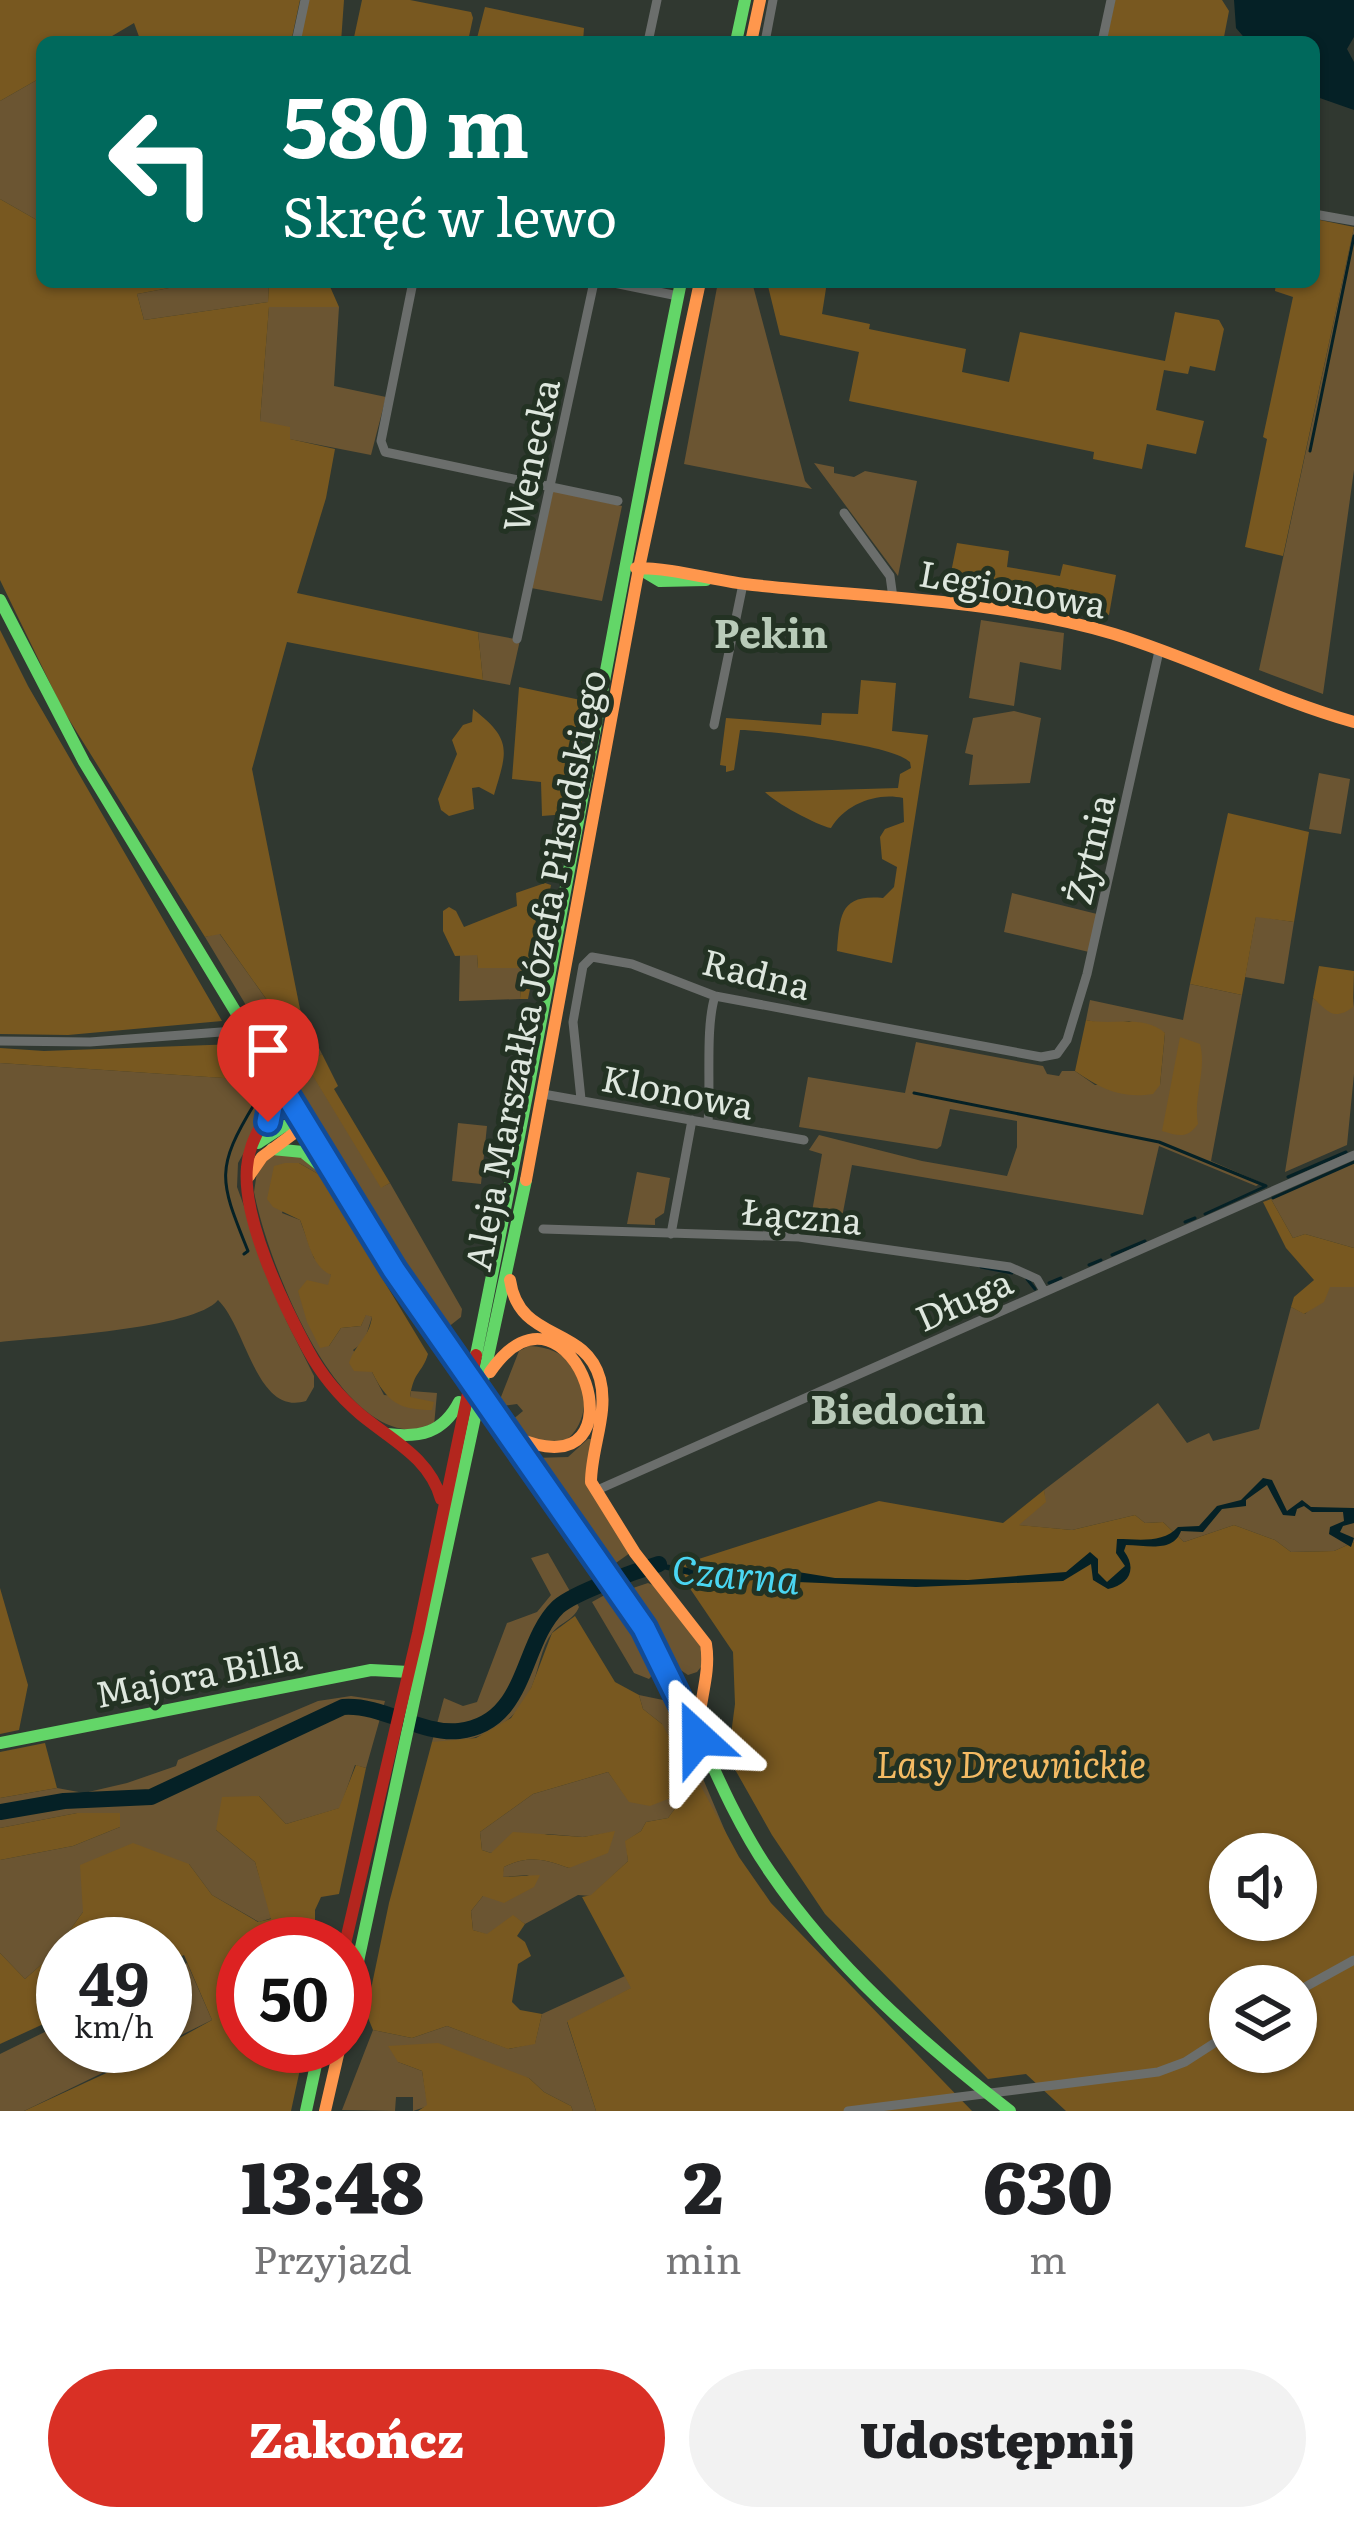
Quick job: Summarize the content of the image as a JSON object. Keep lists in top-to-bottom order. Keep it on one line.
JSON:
{"streets":{"main road":["Legionowa","Aleja Marszałka Józefa Piłsudskiego","Majora Billa"],"street":["Wenecka","Żytnia","Radna","Klonowa","Łączna","Długa"]},"crossings":[["Legionowa","Żytnia"],["Legionowa","Aleja Marszałka Józefa Piłsudskiego"],["Żytnia","Radna"],["Aleja Marszałka Józefa Piłsudskiego","Klonowa"],["Aleja Marszałka Józefa Piłsudskiego","Majora Billa"],["Radna","Klonowa"],["Łączna","Długa"]],"districts":["Pekin","Biedocin"],"water":["Czarna"],"parks":["Lasy Drewnickie"],"page":{"turn":["580 m","Skręć w lewo"],"speed":"49 km/h","limit":"50","eta":["13:48","Przyjazd","2","min","630","m"],"buttons":["Zakończ","Udostępnij"]}}
